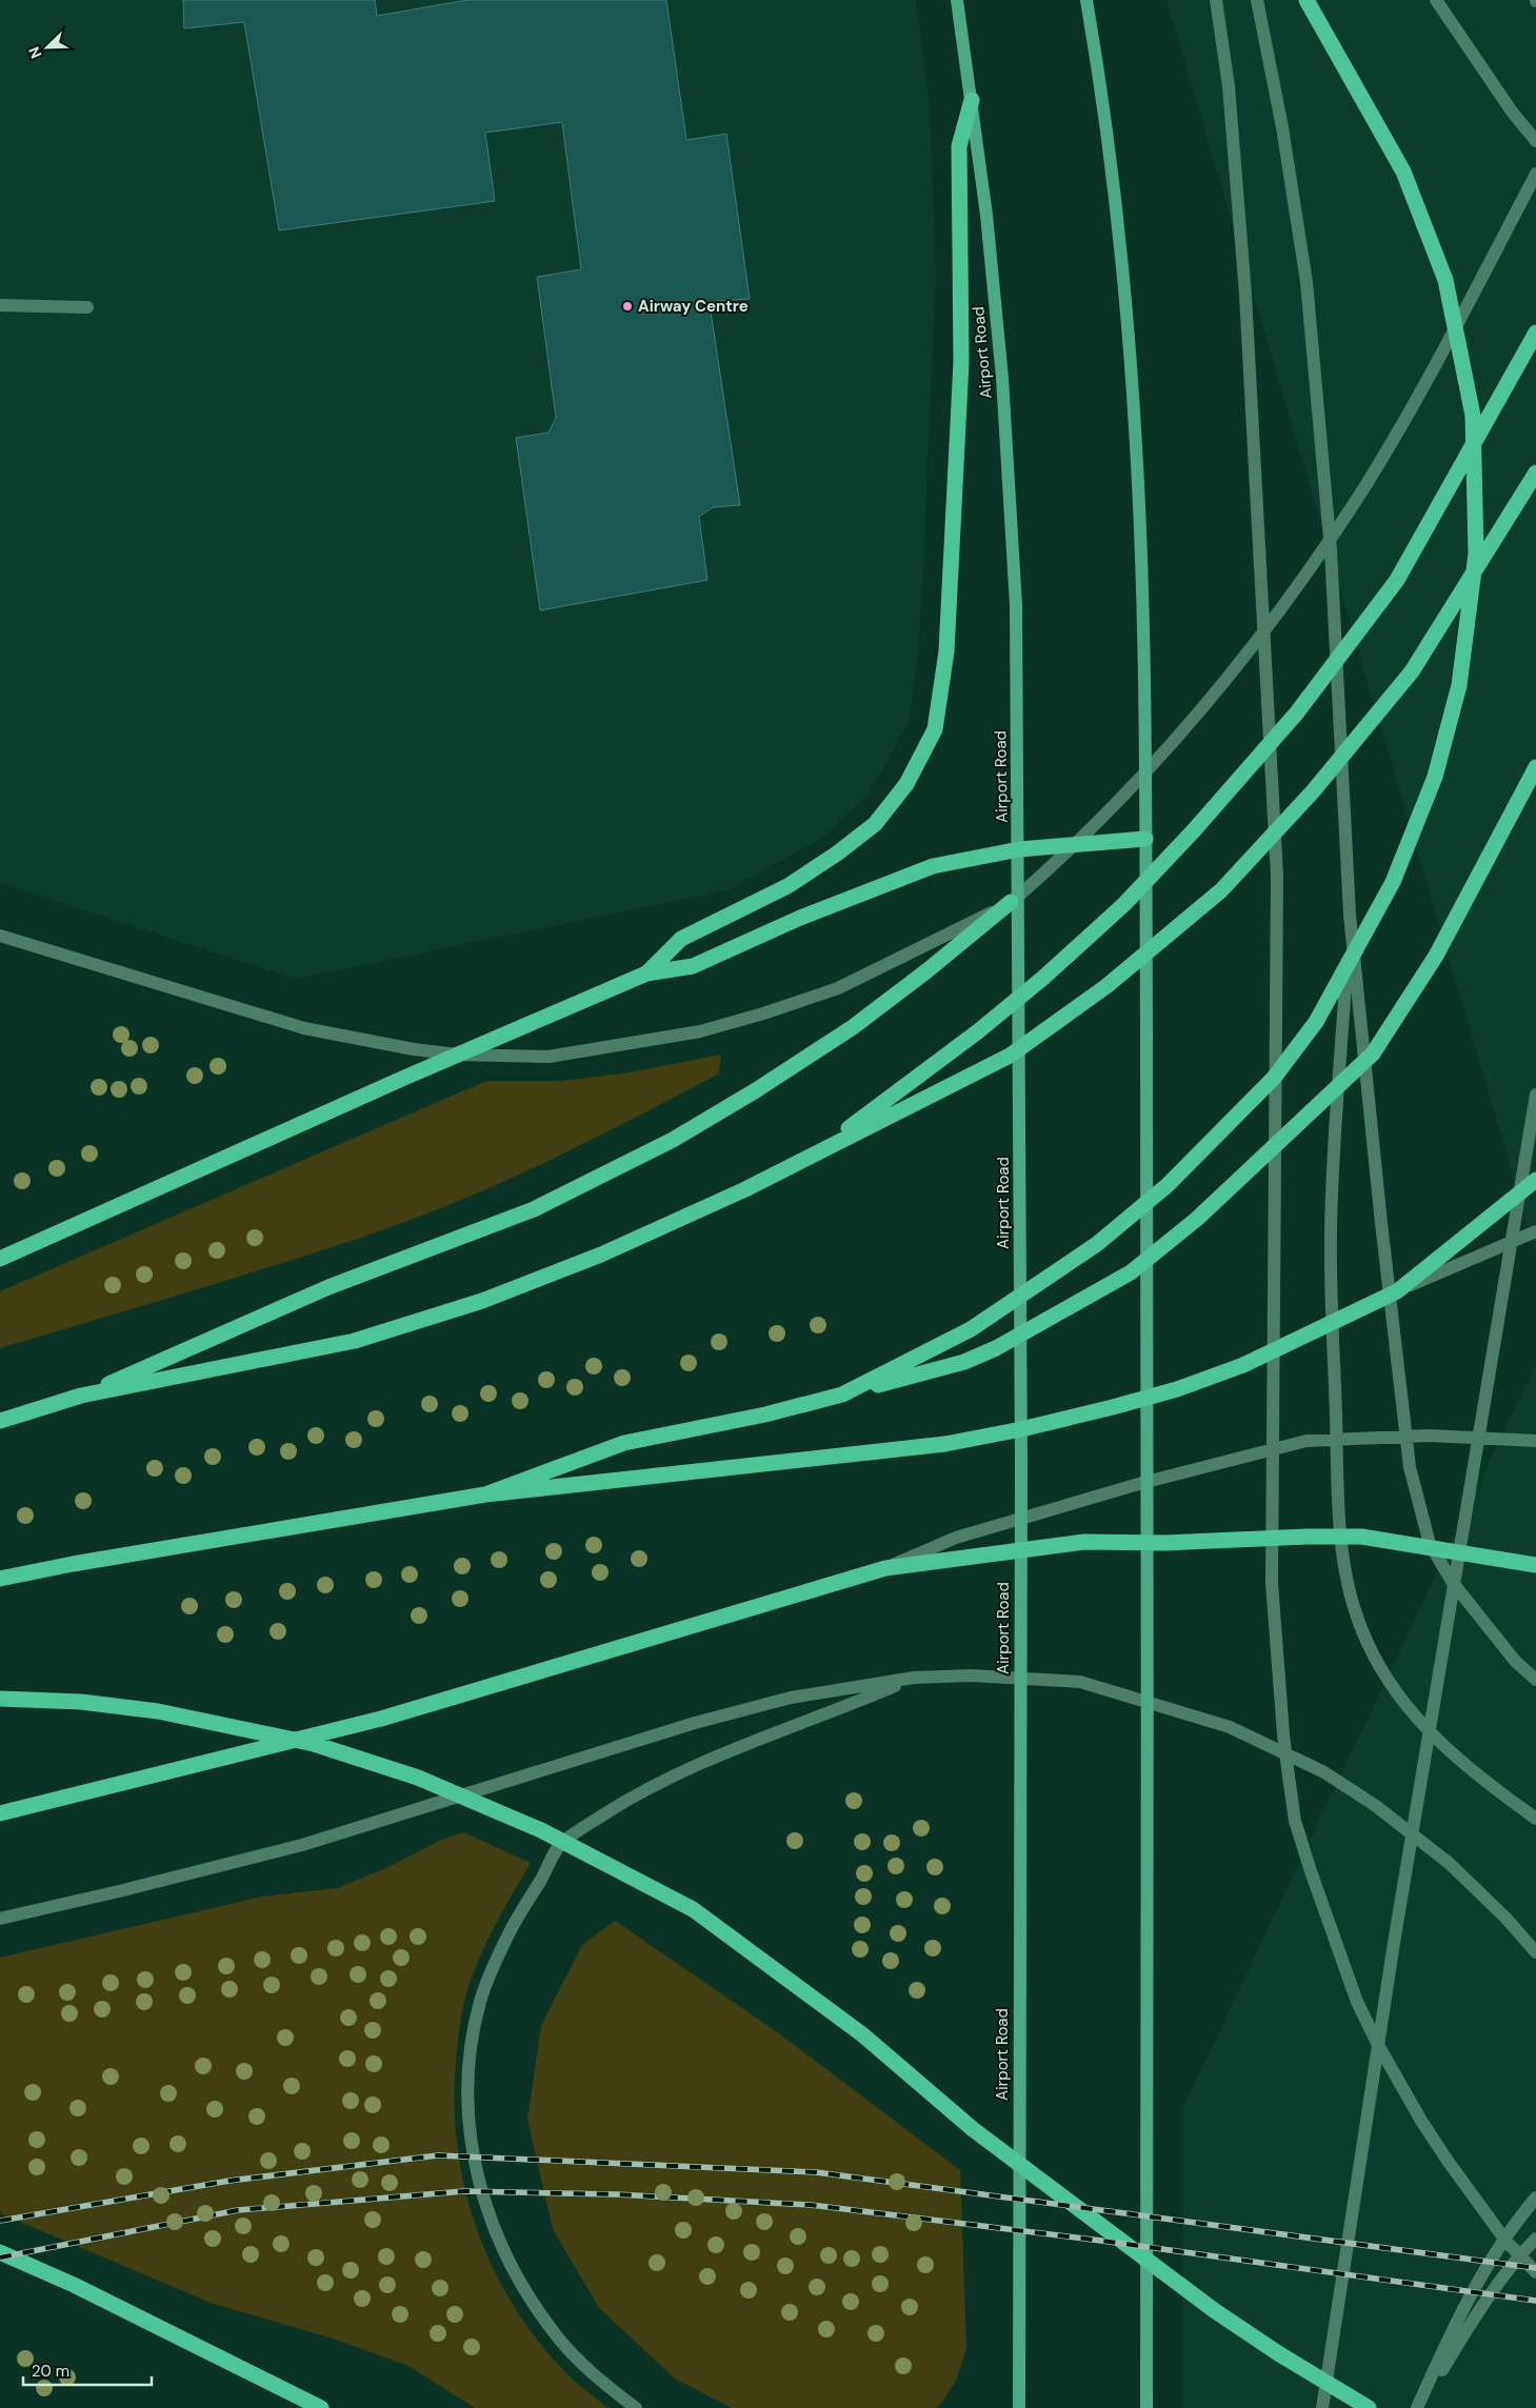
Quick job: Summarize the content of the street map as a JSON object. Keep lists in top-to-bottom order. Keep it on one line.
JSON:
{"streets":{"main road":["Airport Road"]},"places":["Airway Centre"],"scale_bar":"20 m","north":"bottom left"}
